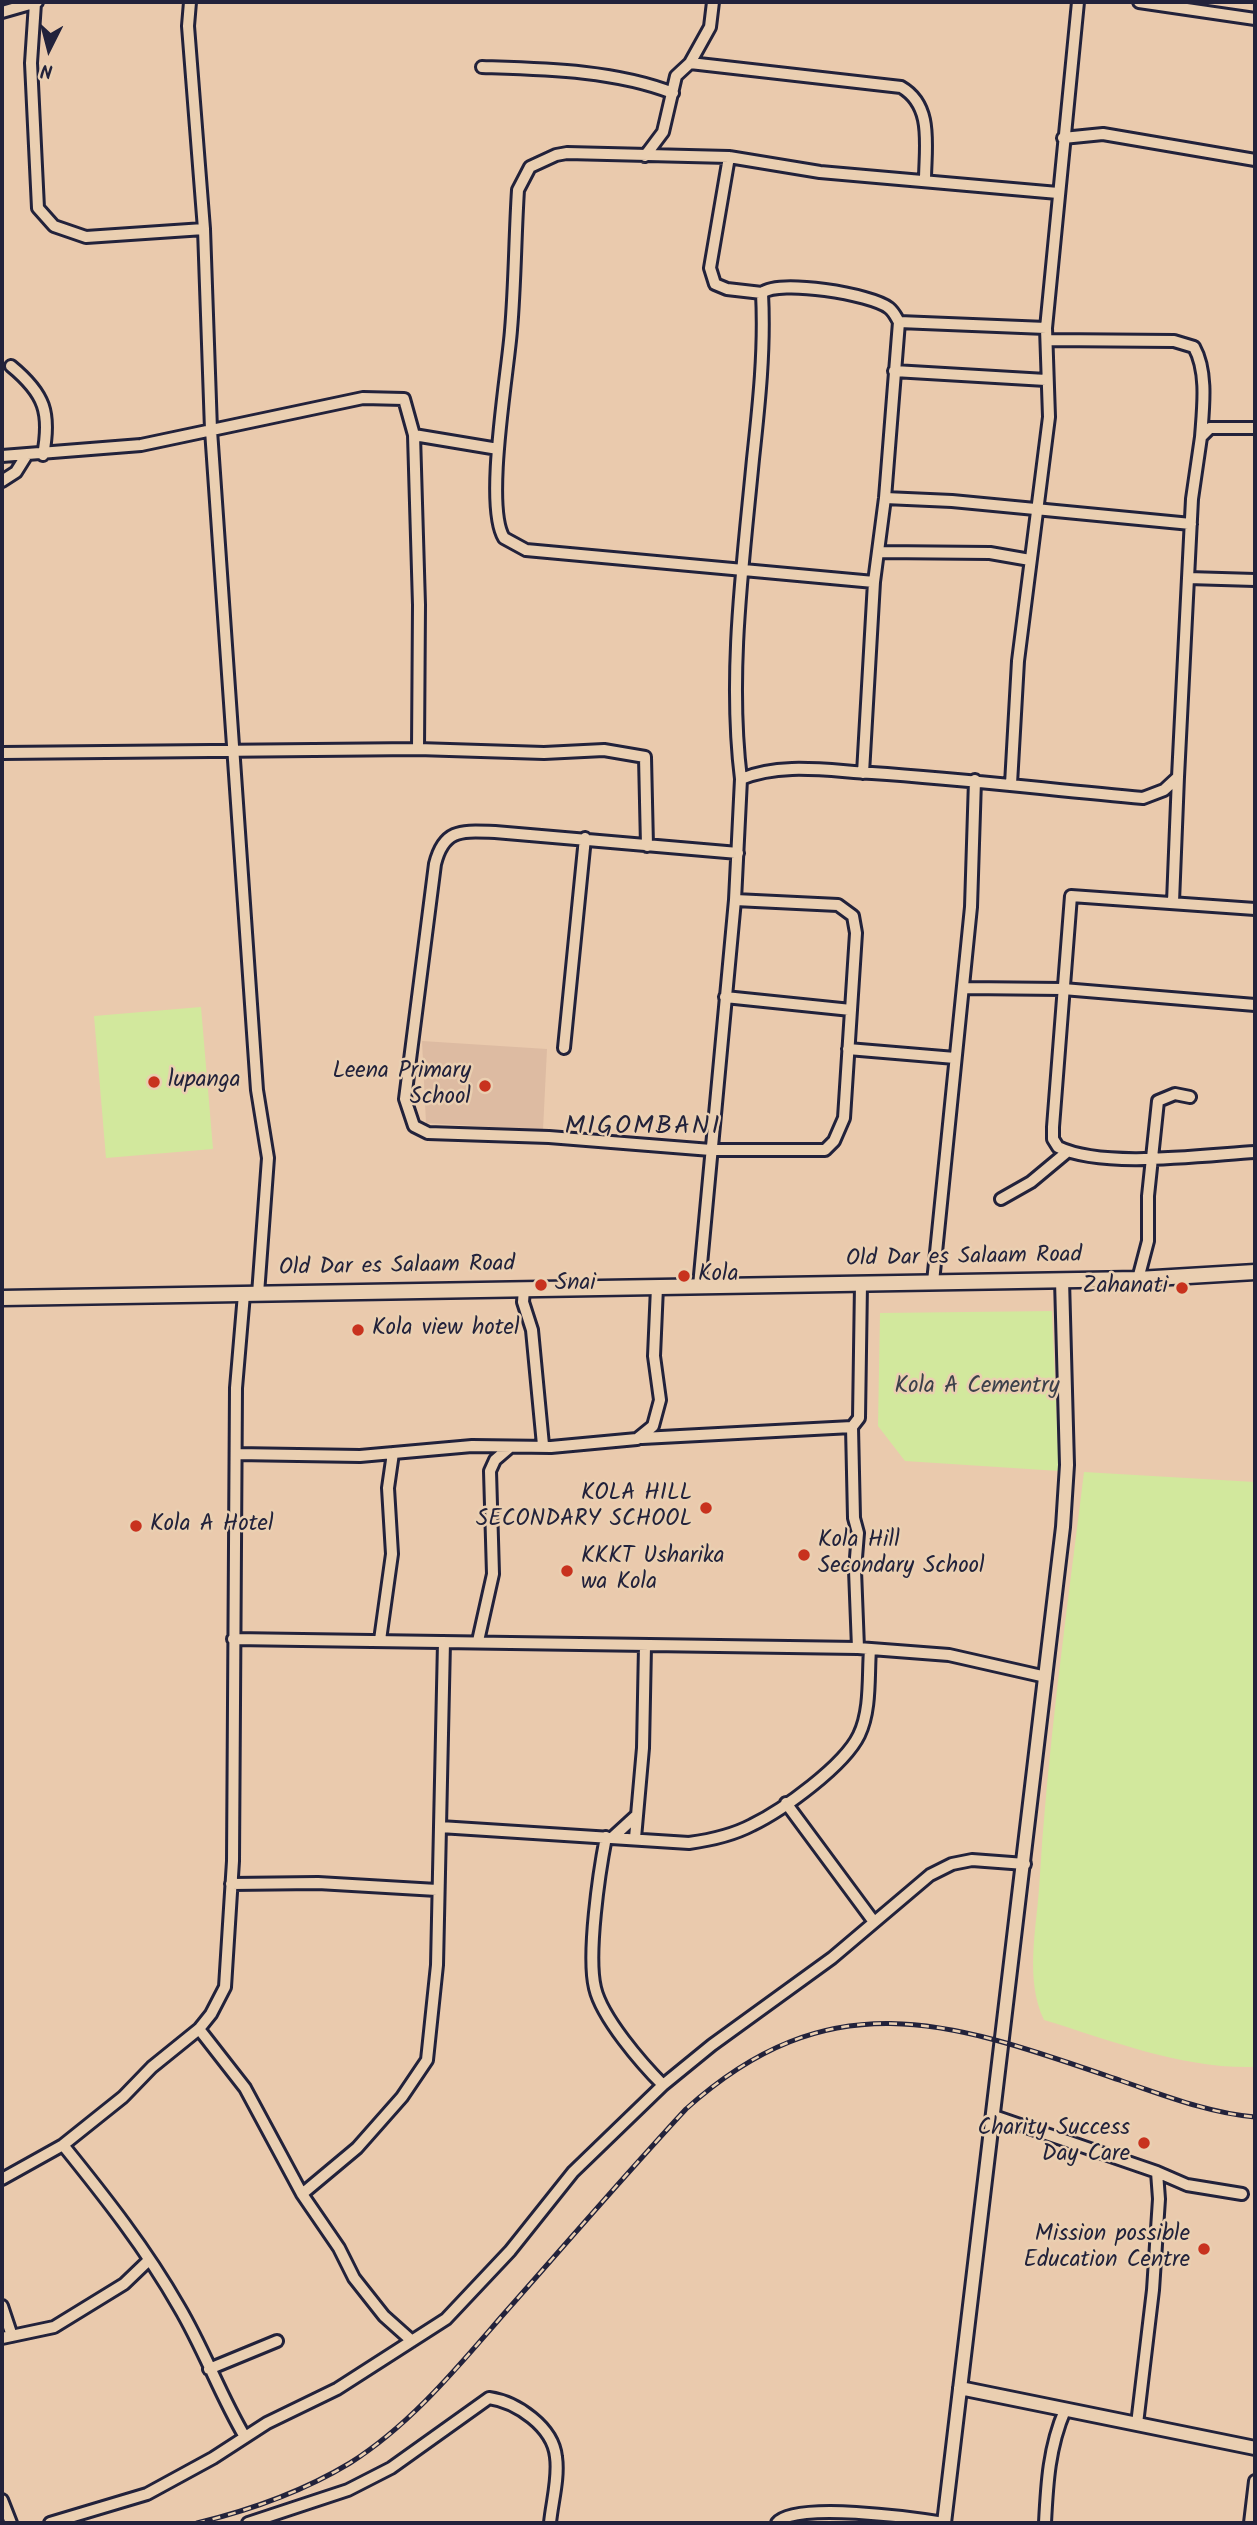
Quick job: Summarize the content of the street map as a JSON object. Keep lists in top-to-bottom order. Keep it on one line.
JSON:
{"streets":{"main road":["Old Dar es Salaam Road"]},"districts":["MIGOMBANI"],"parks":["Kola A Cementry"],"places":["lupanga","Leena Primary School","Kola","Snai","Zahanati","Kola view hotel","KOLA HILL SECONDARY SCHOOL","Kola A Hotel","Kola Hill Secondary School","KKKT Usharika wa Kola","Charity Success Day Care","Mission possible Education Centre"],"north":"bottom"}
